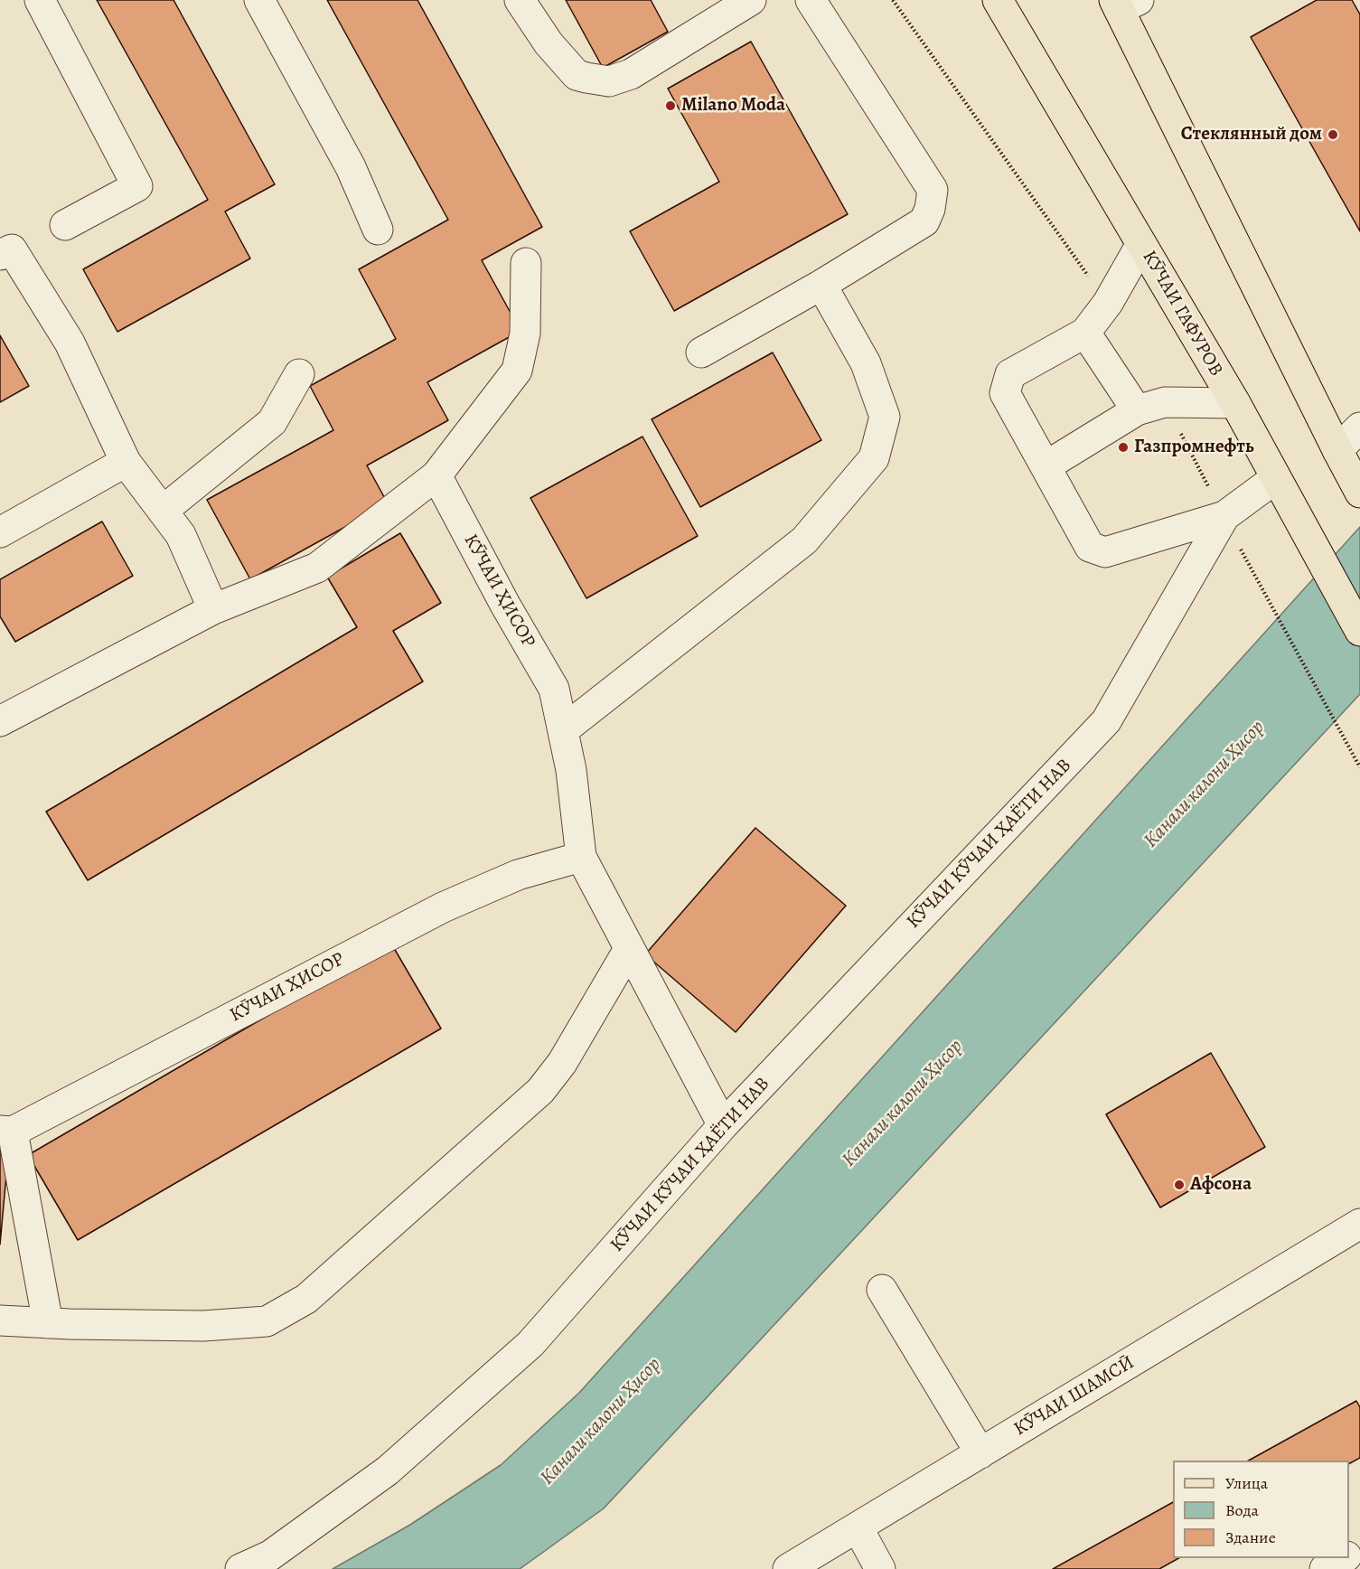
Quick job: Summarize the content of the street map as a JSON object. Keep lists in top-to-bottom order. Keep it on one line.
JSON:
{"streets":{"main road":["КӮЧАИ ГАФУРОВ"],"street":["КӮЧАИ ҲИСОР","КӮЧАИ КӮЧАИ ҲАЁТИ НАВ","КӮЧАИ ШАМСӢ"]},"crossings":[["КӮЧАИ ҲИСОР","КӮЧАИ КӮЧАИ ҲАЁТИ НАВ"]],"water":["Канали калони Ҳисор"],"places":["Milano Moda","Стеклянный дом","Газпромнефть","Афсона"],"legend":["Улица","Вода","Здание"]}
